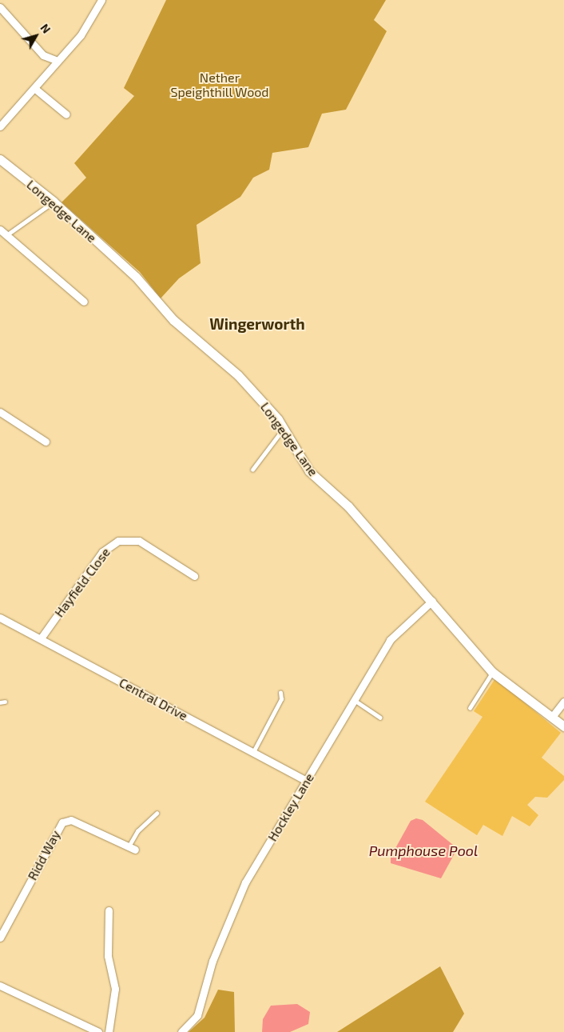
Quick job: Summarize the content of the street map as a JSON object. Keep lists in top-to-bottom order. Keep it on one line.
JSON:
{"streets":{"street":["Longedge Lane","Hayfield Close","Central Drive","Hockley Lane","Ridd Way"]},"crossings":[["Longedge Lane","Hockley Lane"],["Hayfield Close","Central Drive"],["Central Drive","Hockley Lane"]],"districts":["Wingerworth"],"water":["Pumphouse Pool"],"parks":["Nether Speighthill Wood"],"north":"top right"}
